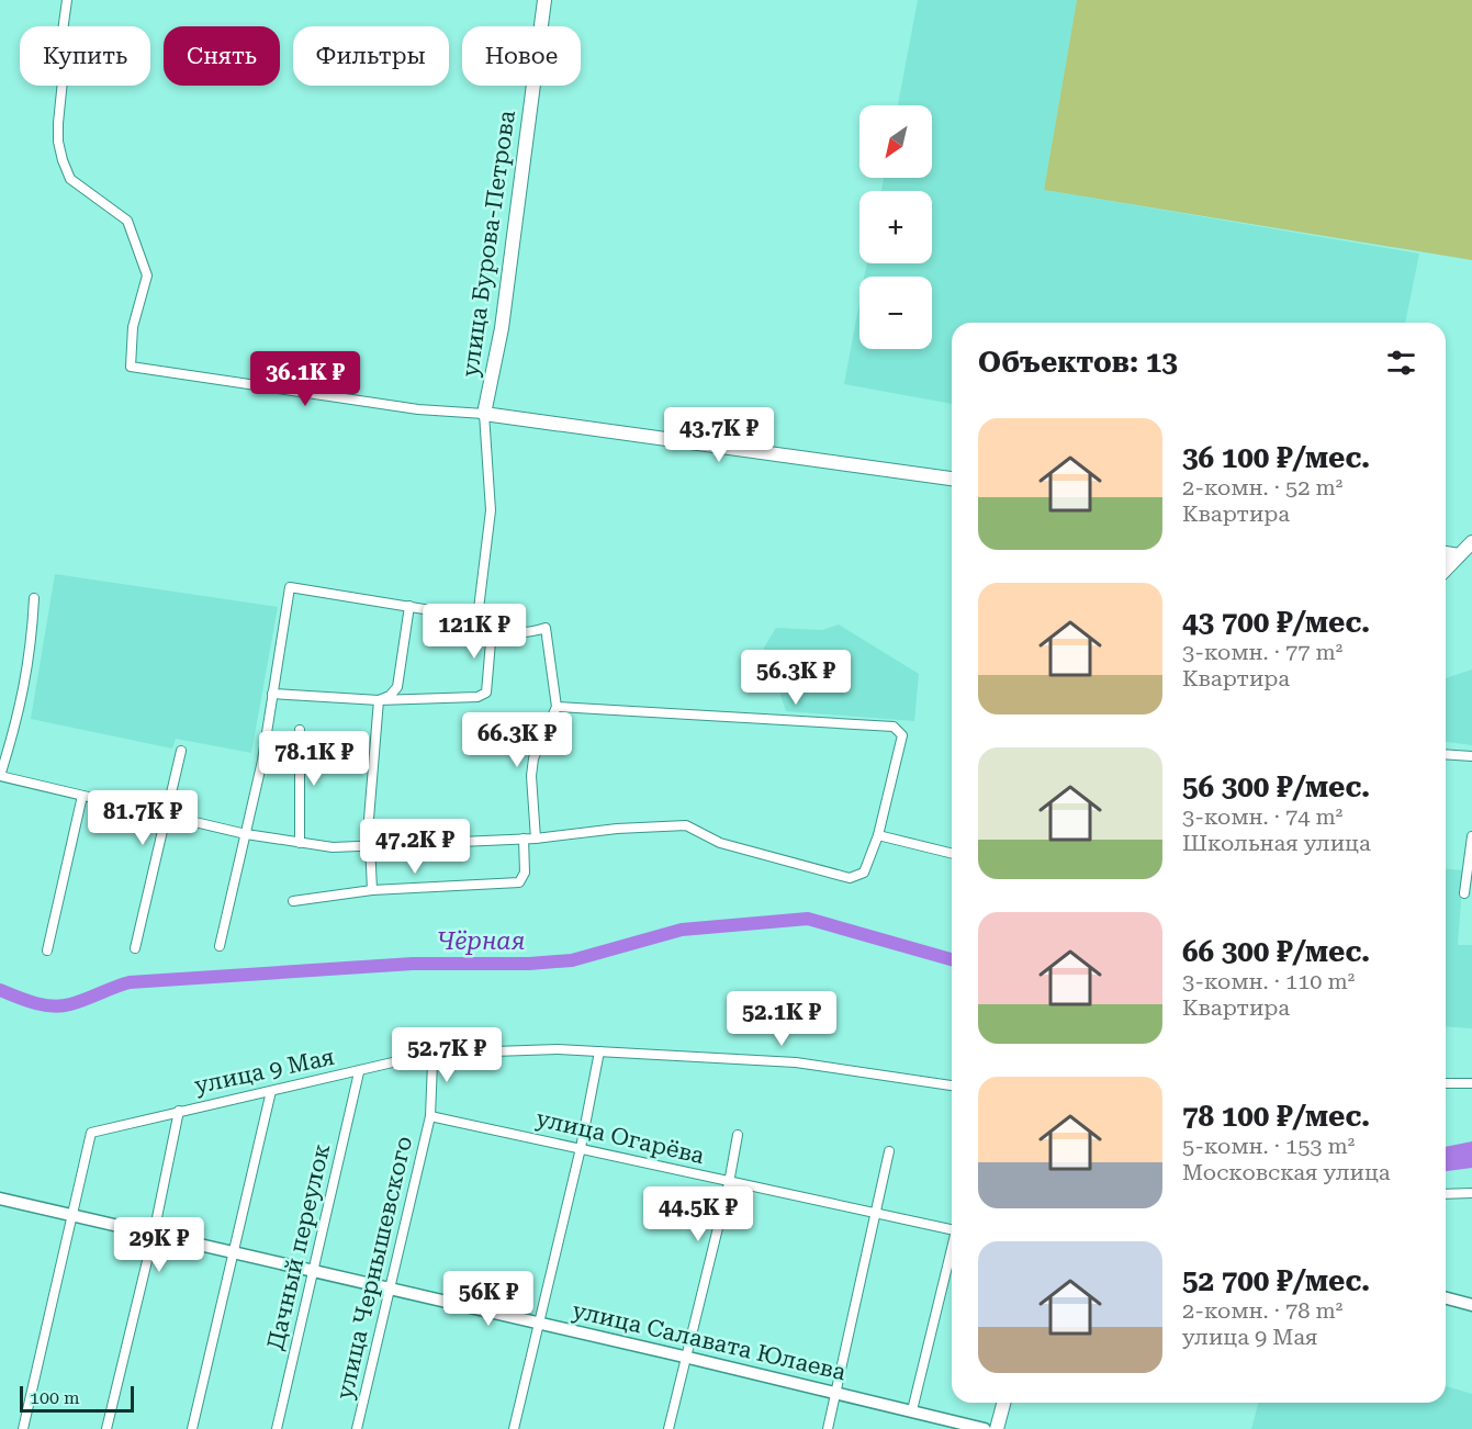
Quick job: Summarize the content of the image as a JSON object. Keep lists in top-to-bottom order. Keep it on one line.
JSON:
{"streets":{"main road":["улица Бурова-Петрова"],"street":["улица 9 Мая","улица Огарёва","Дачный переулок","улица Чернышевского","улица Салавата Юлаева"]},"crossings":[["улица 9 Мая","Дачный переулок"],["улица 9 Мая","улица Чернышевского"],["улица 9 Мая","улица Салавата Юлаева"],["улица Огарёва","улица Чернышевского"],["Дачный переулок","улица Салавата Юлаева"],["улица Чернышевского","улица Салавата Юлаева"]],"water":["Чёрная"],"scale_bar":"100 m","north":"bottom left","page":{"chip":["Купить","Снять","Фильтры","Новое"],"map_buttons":["+","−"],"heading":"Объектов: 13","price":["36.1K ₽","43.7K ₽","121K ₽","56.3K ₽","66.3K ₽","78.1K ₽","81.7K ₽","47.2K ₽","52.1K ₽","52.7K ₽","44.5K ₽","29K ₽","56K ₽"],"list":[{"name":"36 100 ₽/мес.","note":"2-комн. · 52 m² · Квартира"},{"name":"43 700 ₽/мес.","note":"3-комн. · 77 m² · Квартира"},{"name":"56 300 ₽/мес.","note":"3-комн. · 74 m² · Школьная улица"},{"name":"66 300 ₽/мес.","note":"3-комн. · 110 m² · Квартира"},{"name":"78 100 ₽/мес.","note":"5-комн. · 153 m² · Московская улица"},{"name":"52 700 ₽/мес.","note":"2-комн. · 78 m² · улица 9 Мая"}],"scale":"100 m"}}
